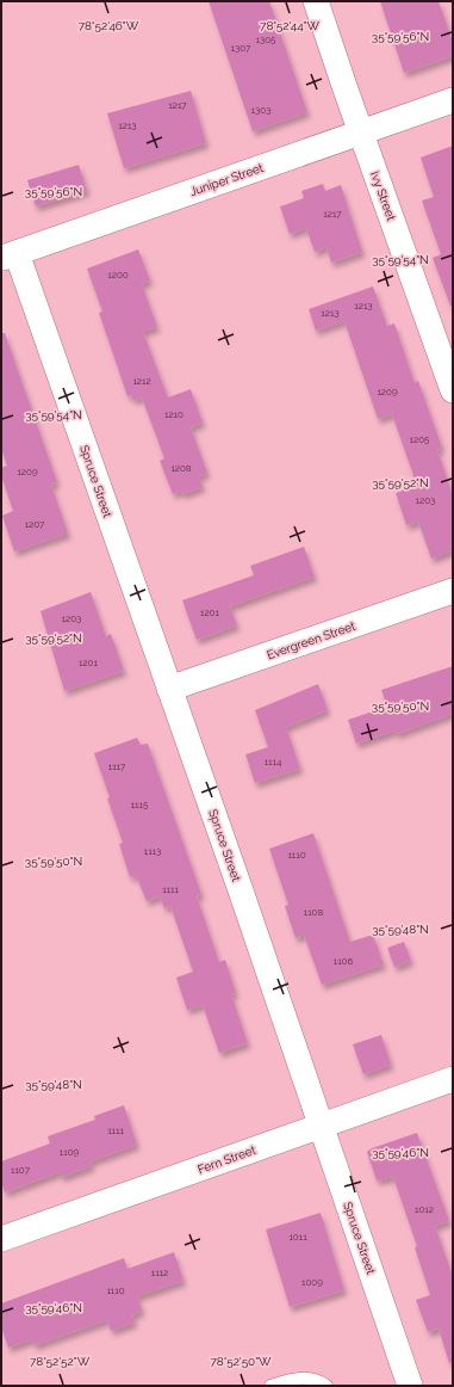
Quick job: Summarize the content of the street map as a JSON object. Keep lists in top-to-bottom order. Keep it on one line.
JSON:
{"streets":{"street":["Juniper Street","Ivy Street","Spruce Street","Evergreen Street","Fern Street"]},"crossings":[["Juniper Street","Ivy Street"],["Juniper Street","Spruce Street"],["Spruce Street","Evergreen Street"],["Spruce Street","Fern Street"]],"house_numbers":["1305","1307","1217","1303","1213","1217","1200","1213","1213","1212","1209","1210","1205","1208","1209","1203","1207","1201","1203","1201","1114","1117","1115","1113","1110","1111","1108","1106","1111","1109","1107","1012","1011","1112","1009","1110"],"coordinates":["78°52'44\"W","78°52'46\"W","35°59'56\"N","35°59'54\"N","35°59'52\"N","35°59'50\"N","35°59'48\"N","35°59'46\"N","78°52'52\"W","78°52'50\"W"]}
